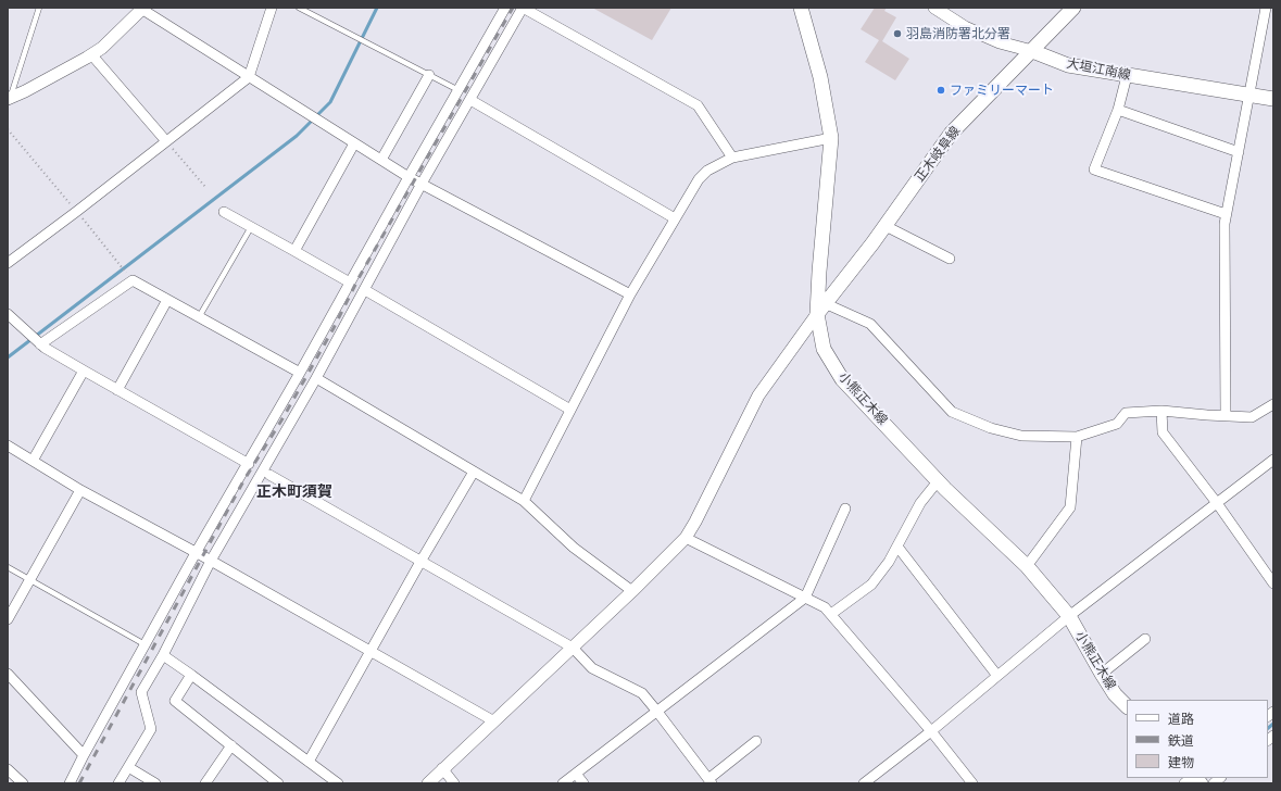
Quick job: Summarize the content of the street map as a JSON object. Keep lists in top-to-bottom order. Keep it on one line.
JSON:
{"streets":{"main road":["大垣江南線","正木岐阜線","小熊正木線"]},"crossings":[["大垣江南線","正木岐阜線"],["正木岐阜線","小熊正木線"]],"districts":["正木町須賀"],"places":["羽島消防署北分署","ファミリーマート"],"legend":["道路","鉄道","建物"]}
